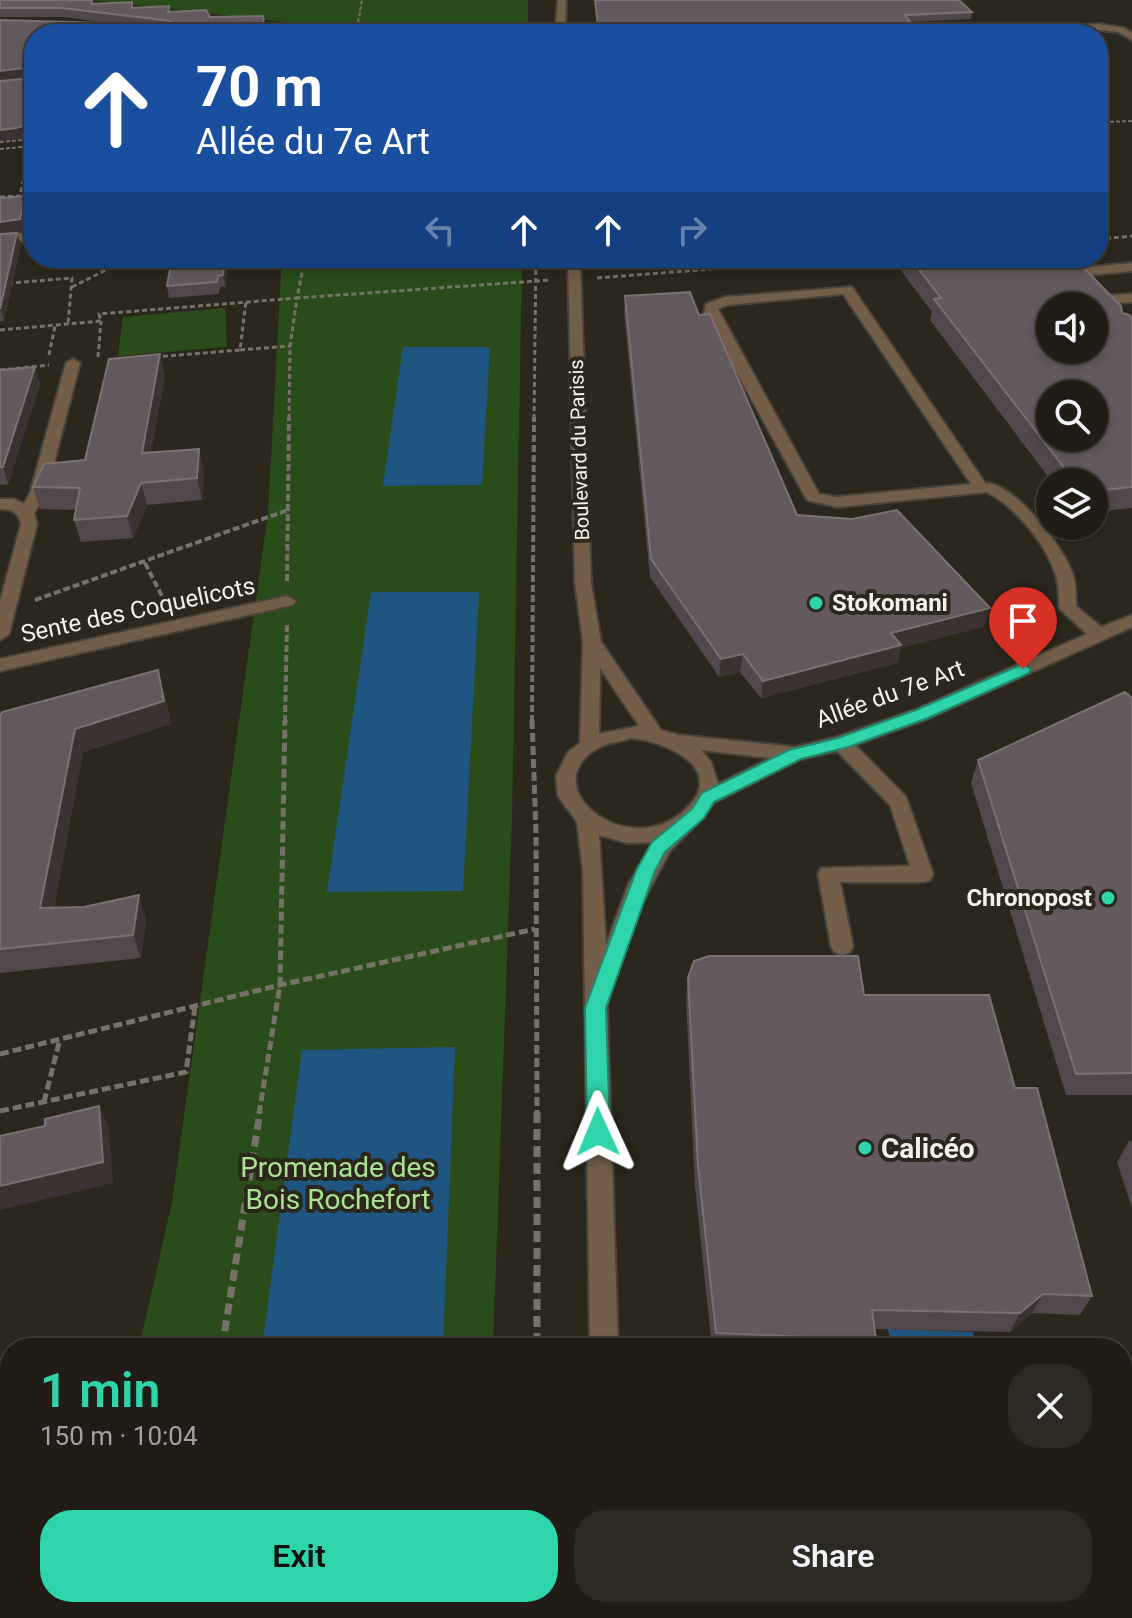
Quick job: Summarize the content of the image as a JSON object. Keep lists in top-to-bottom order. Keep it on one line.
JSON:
{"streets":{"street":["Boulevard du Parisis","Sente des Coquelicots","Allée du 7e Art"]},"crossings":[["Boulevard du Parisis","Allée du 7e Art"]],"parks":["Promenade des Bois Rochefort"],"places":["Stokomani","Chronopost","Calicéo"],"page":{"turn":["70 m","Allée du 7e Art"],"heading":["1 min","150 m · 10:04"],"buttons":["Exit","Share"]}}
